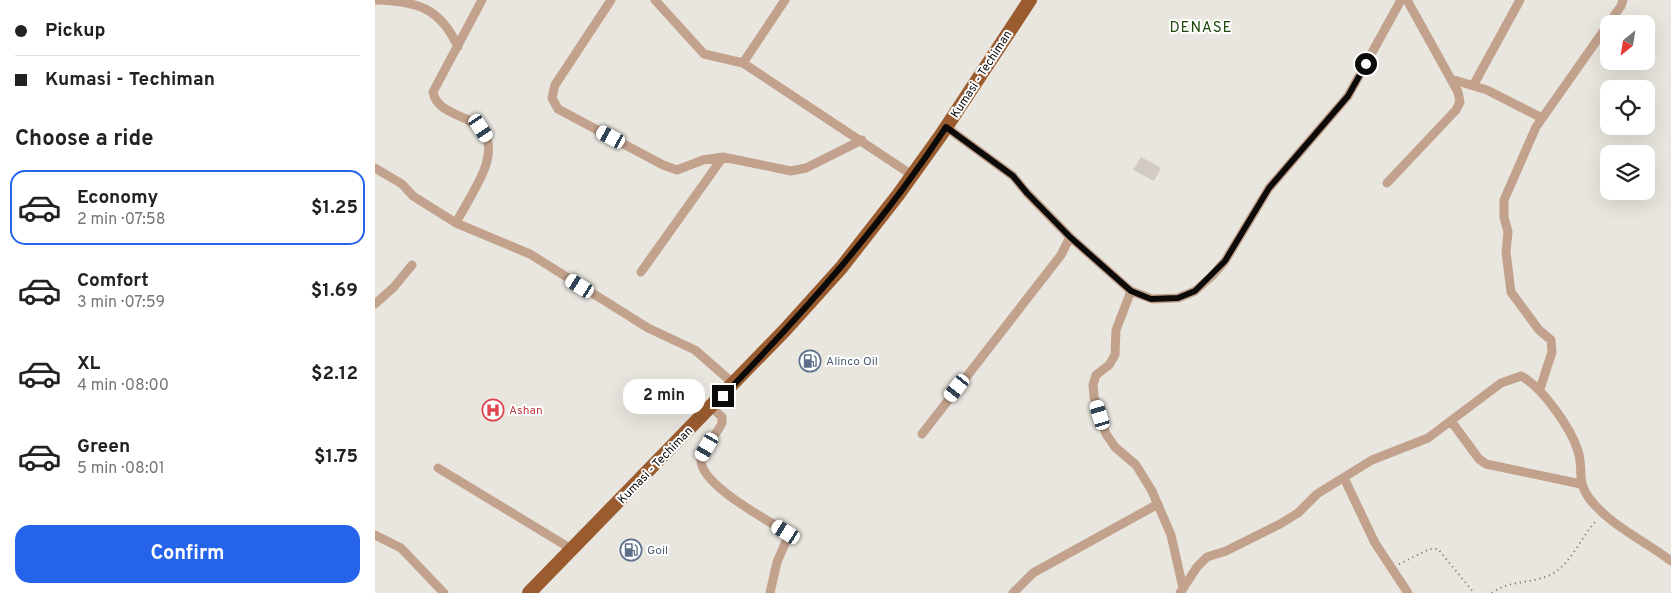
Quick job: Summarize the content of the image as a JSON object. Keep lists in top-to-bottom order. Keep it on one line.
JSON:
{"streets":{"highway":["Kumasi - Techiman"]},"districts":["DENASE"],"places":{"fuel station":["Alinco Oil","Goil"],"hospital":["Ashan"]},"north":"bottom left","page":{"banner":["Pickup","Kumasi - Techiman"],"heading":"Choose a ride","list":[{"name":"Economy","note":"2 min · 07:58","value":"$1.25"},{"name":"Comfort","note":"3 min · 07:59","value":"$1.69"},{"name":"XL","note":"4 min · 08:00","value":"$2.12"},{"name":"Green","note":"5 min · 08:01","value":"$1.75"}],"bubble":"2 min","buttons":"Confirm"}}
